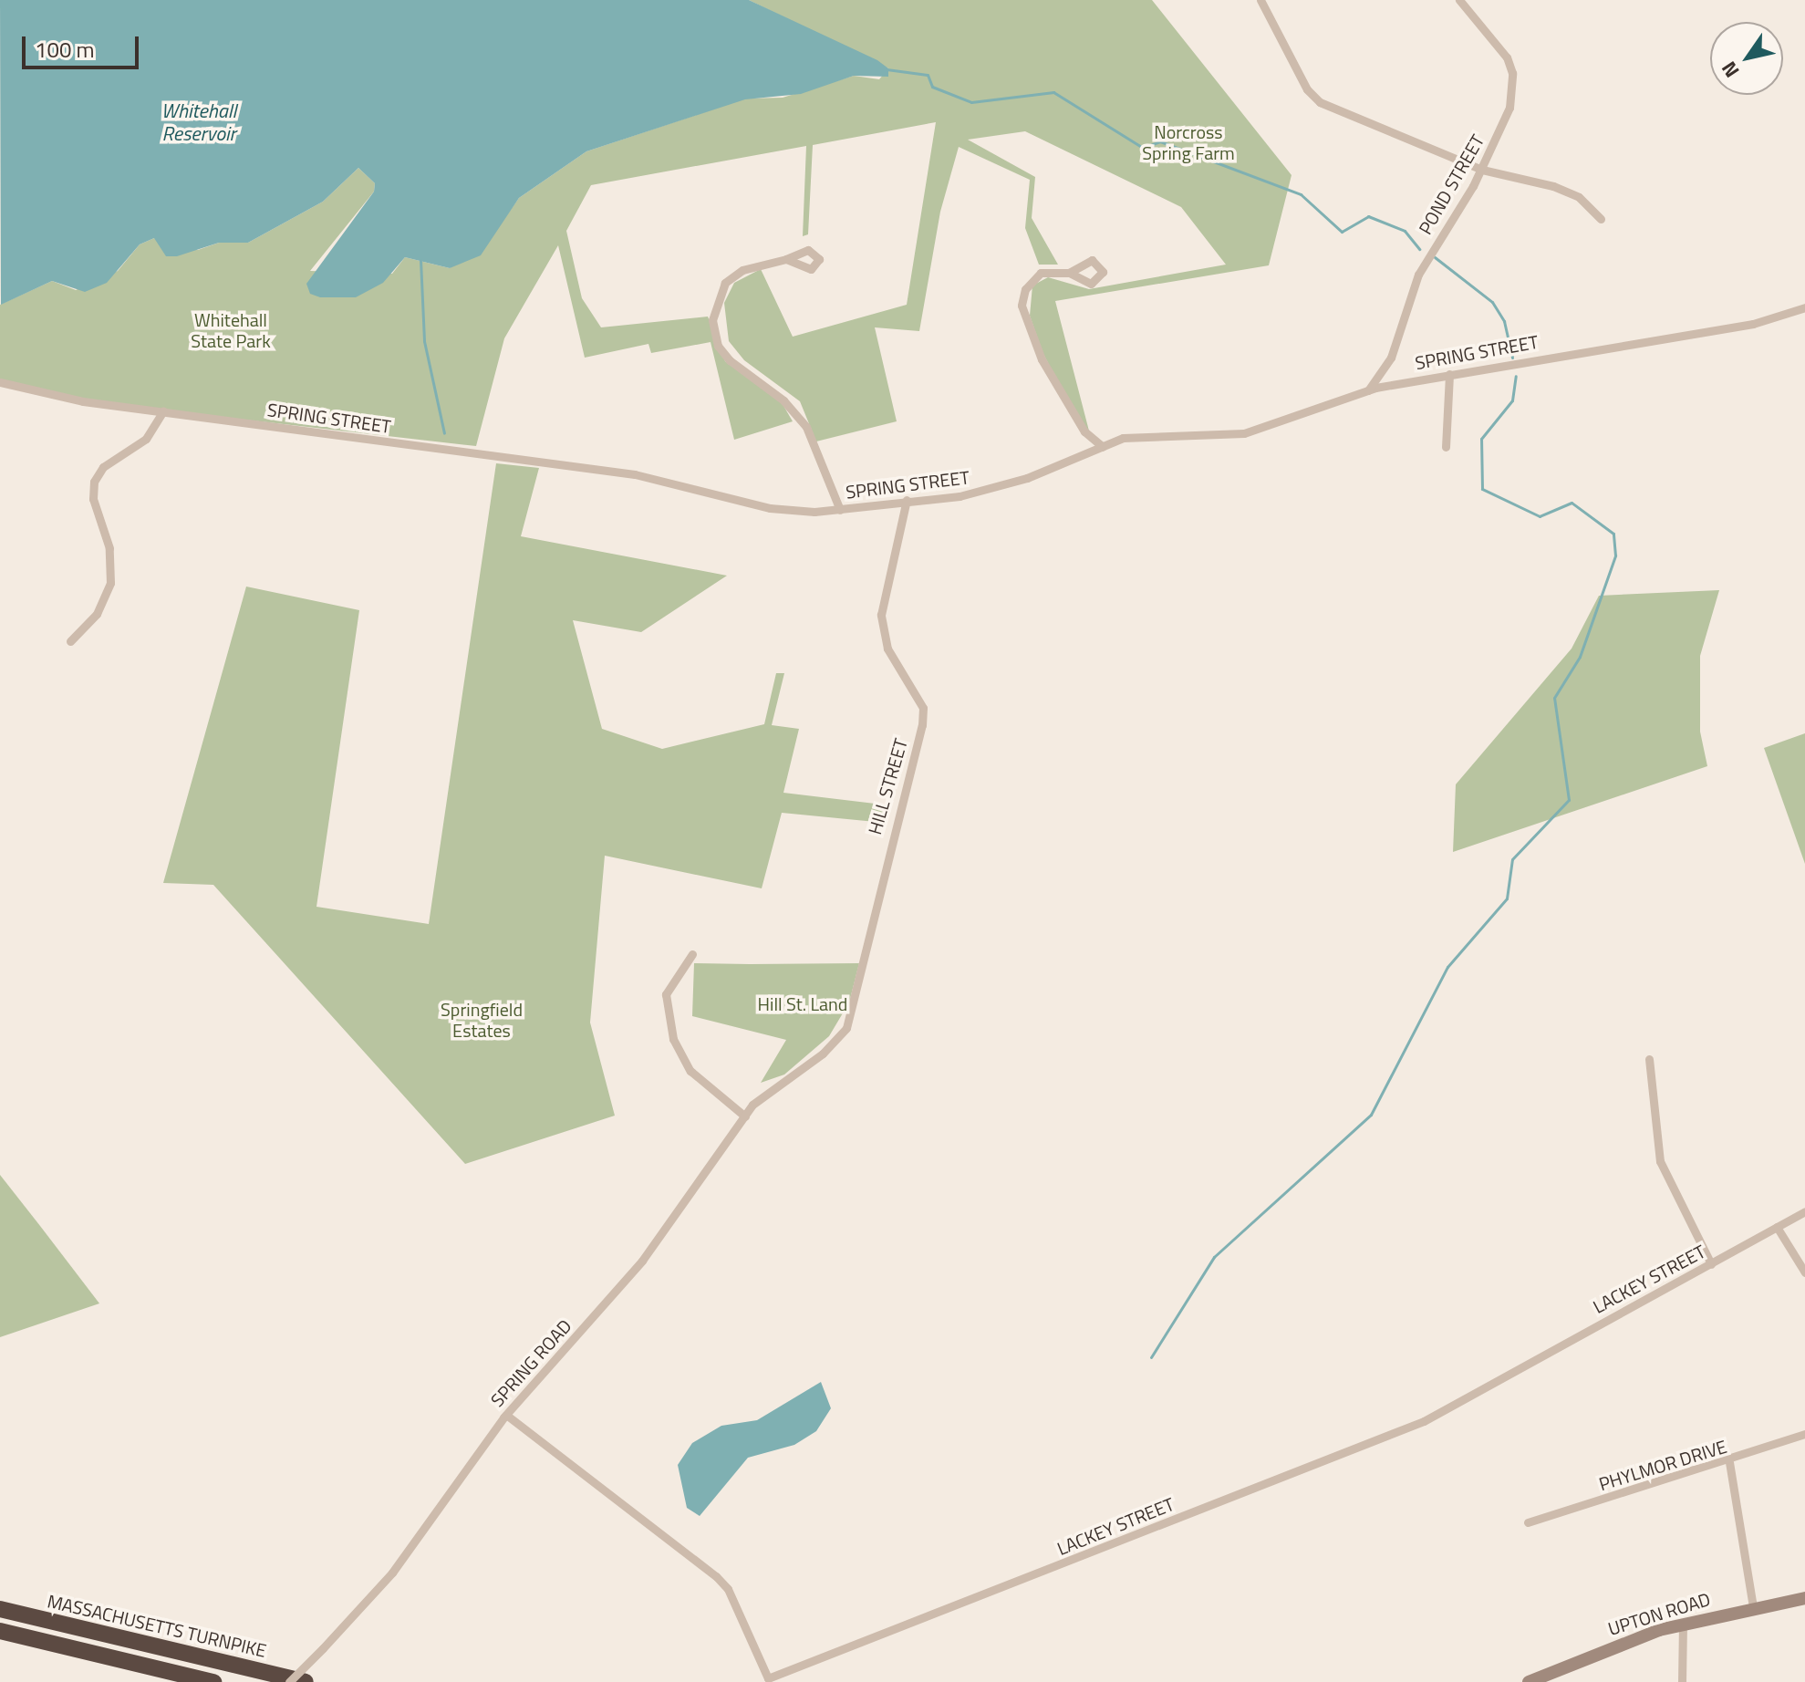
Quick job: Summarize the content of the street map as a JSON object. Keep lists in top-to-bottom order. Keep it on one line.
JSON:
{"streets":{"highway":["MASSACHUSETTS TURNPIKE"],"main road":["UPTON ROAD"],"street":["POND STREET","SPRING STREET","HILL STREET","LACKEY STREET","SPRING ROAD","PHYLMOR DRIVE"]},"crossings":[["POND STREET","SPRING STREET"],["SPRING STREET","HILL STREET"],["HILL STREET","SPRING ROAD"],["LACKEY STREET","SPRING ROAD"]],"water":["Whitehall Reservoir"],"parks":["Norcross Spring Farm","Whitehall State Park","Hill St. Land","Springfield Estates"],"scale_bar":"100 m","north":"bottom left"}
